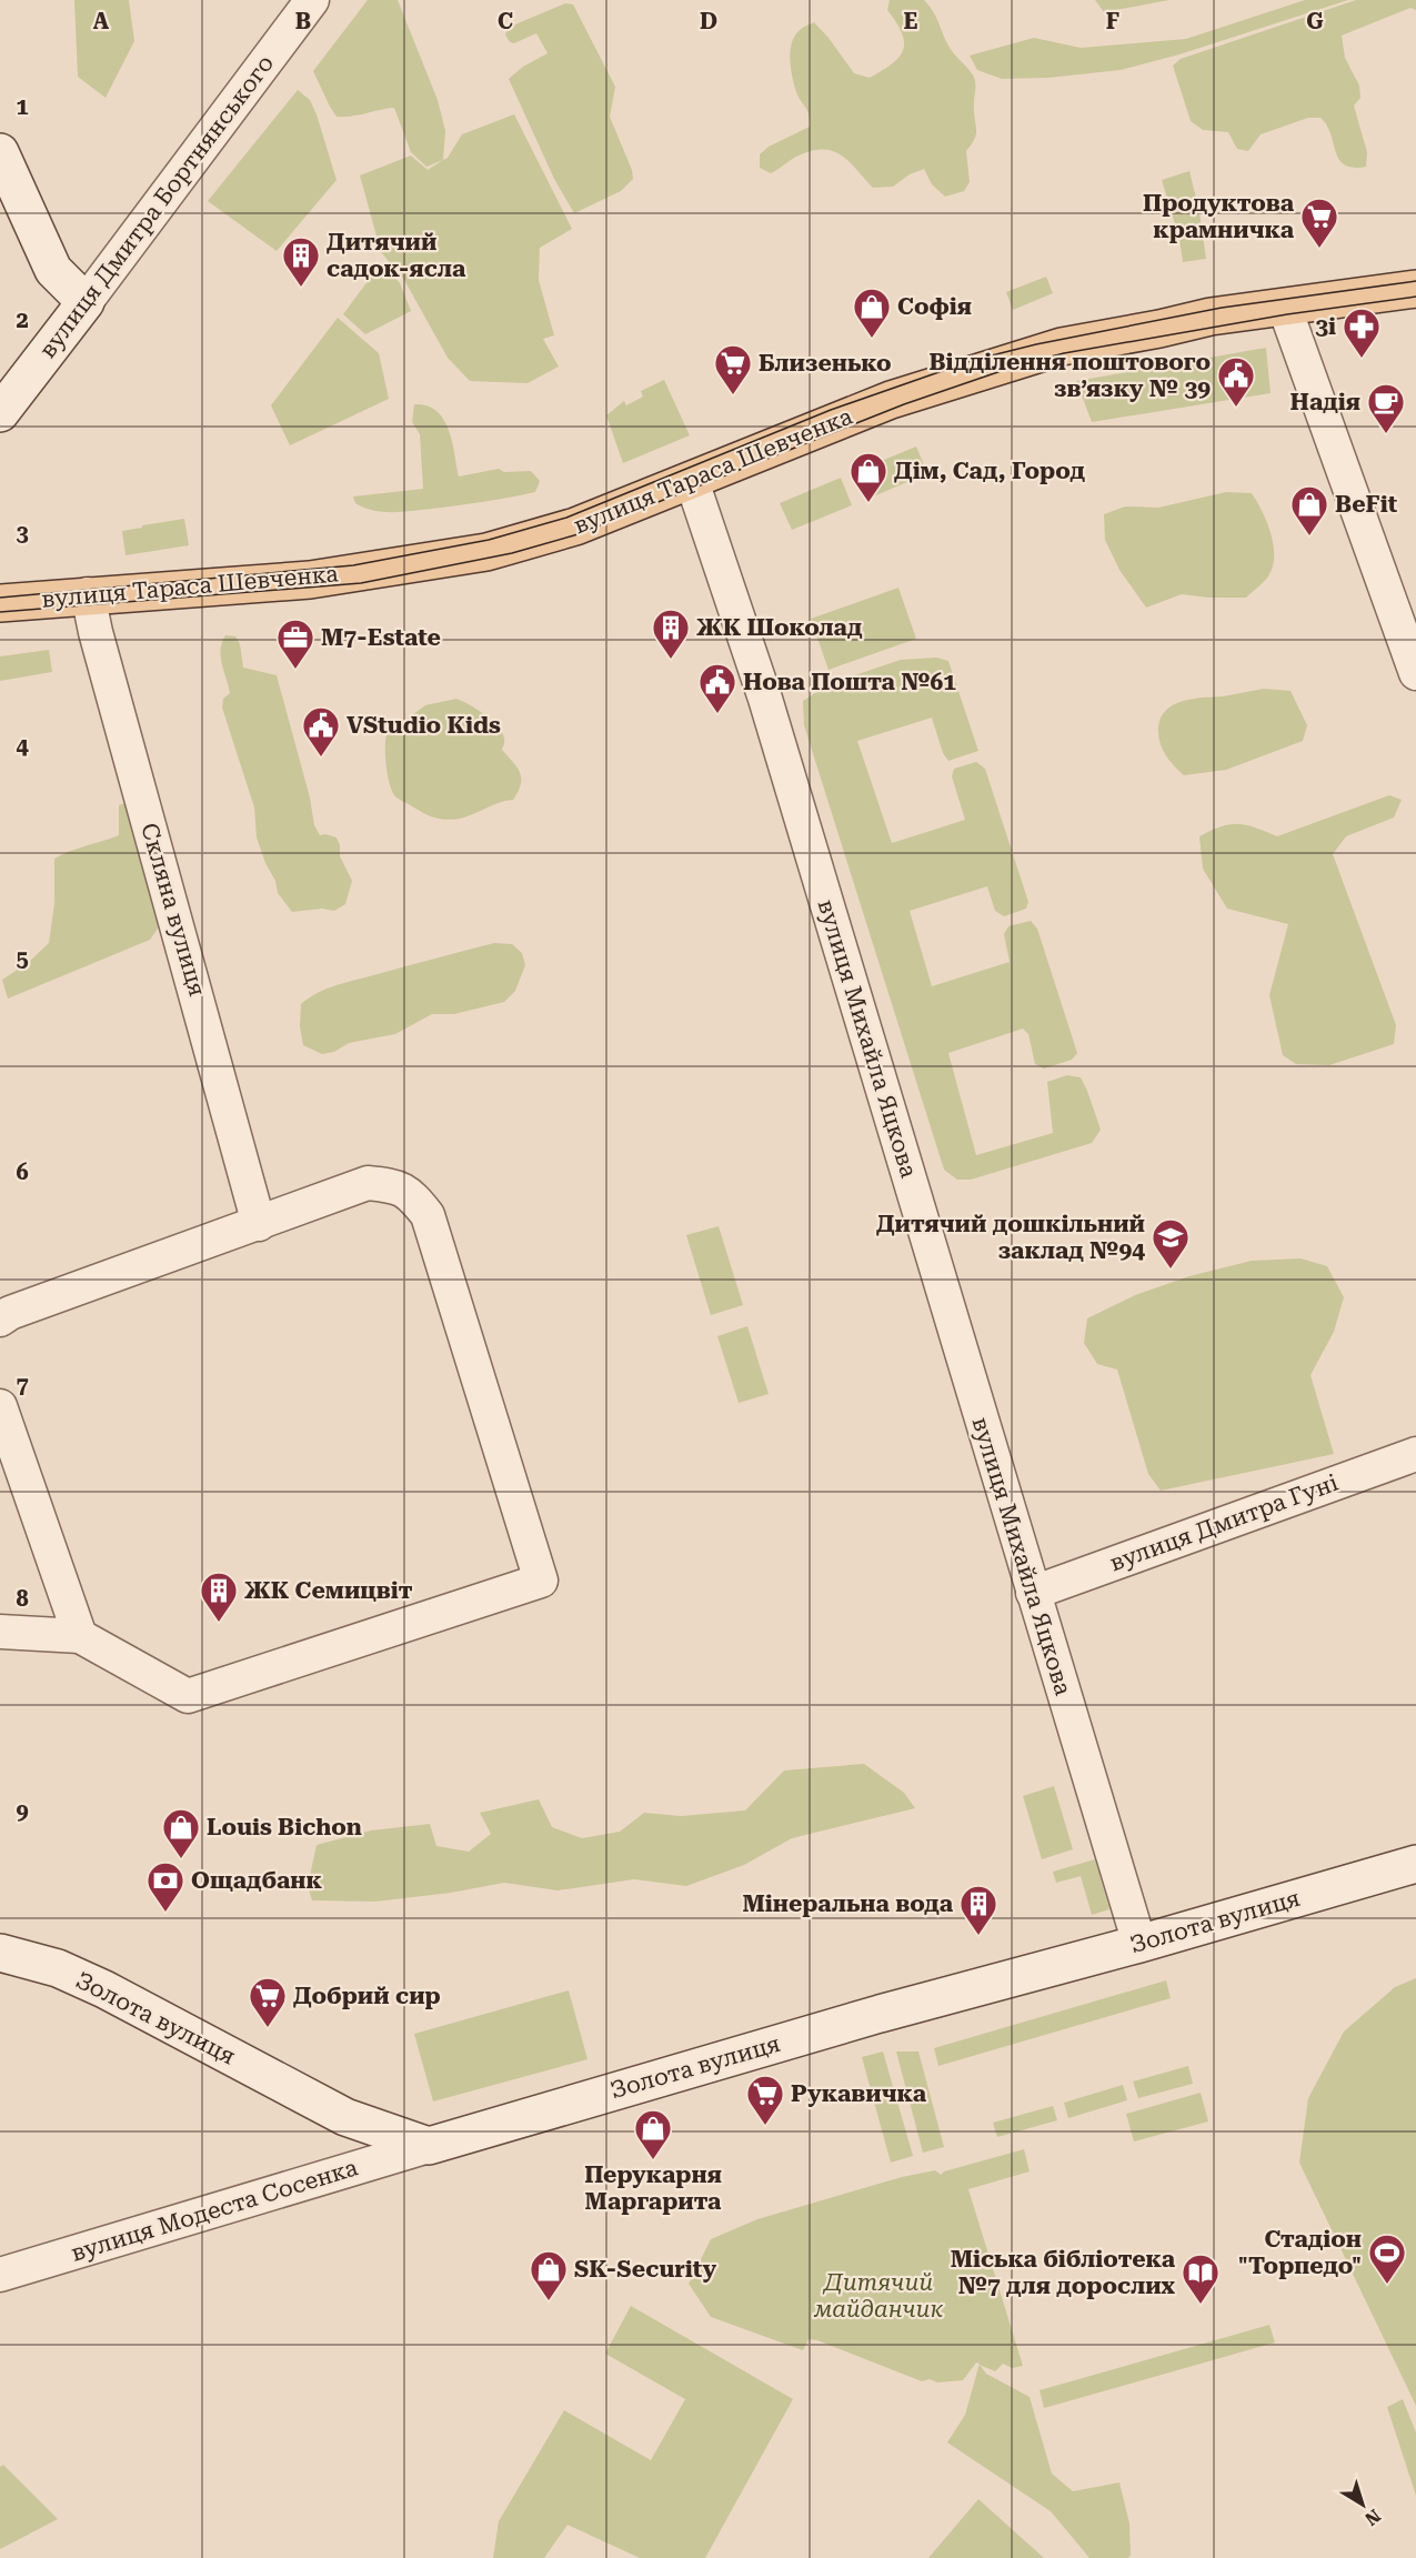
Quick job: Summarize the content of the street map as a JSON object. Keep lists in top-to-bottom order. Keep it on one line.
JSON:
{"streets":{"main road":["вулиця Тараса Шевченка"],"street":["вулиця Дмитра Бортнянського","Скляна вулиця","вулиця Михайла Яцкова","вулиця Дмитра Гуні","Золота вулиця","вулиця Модеста Сосенка"]},"crossings":[["вулиця Тараса Шевченка","Скляна вулиця"],["вулиця Тараса Шевченка","вулиця Михайла Яцкова"],["вулиця Михайла Яцкова","вулиця Дмитра Гуні"],["вулиця Михайла Яцкова","Золота вулиця"],["Золота вулиця","вулиця Модеста Сосенка"]],"parks":["Дитячий майданчик"],"places":{"supermarket":["Продуктова крамничка","Близенько","Добрий сир","Рукавичка"],"building":["Дитячий садок-ясла","ЖК Шоколад","ЖК Семицвіт","Мінеральна вода"],"shop":["Софія","Дім, Сад, Город","BeFit","Louis Bichon","Перукарня Маргарита","SK-Security"],"pharmacy":["3і"],"public building":["Відділення поштового зв’язку № 39","Нова Пошта №61","VStudio Kids"],"cafe":["Надія"],"office":["M7-Estate"],"school or university":["Дитячий дошкільний заклад №94"],"bank":["Ощадбанк"],"sports":["Стадіон \"Торпедо\""],"library":["Міська бібліотека №7 для дорослих"]},"north":"bottom right","grid":{"columns":["A","B","C","D","E","F","G"],"rows":["1","2","3","4","5","6","7","8","9"]}}
